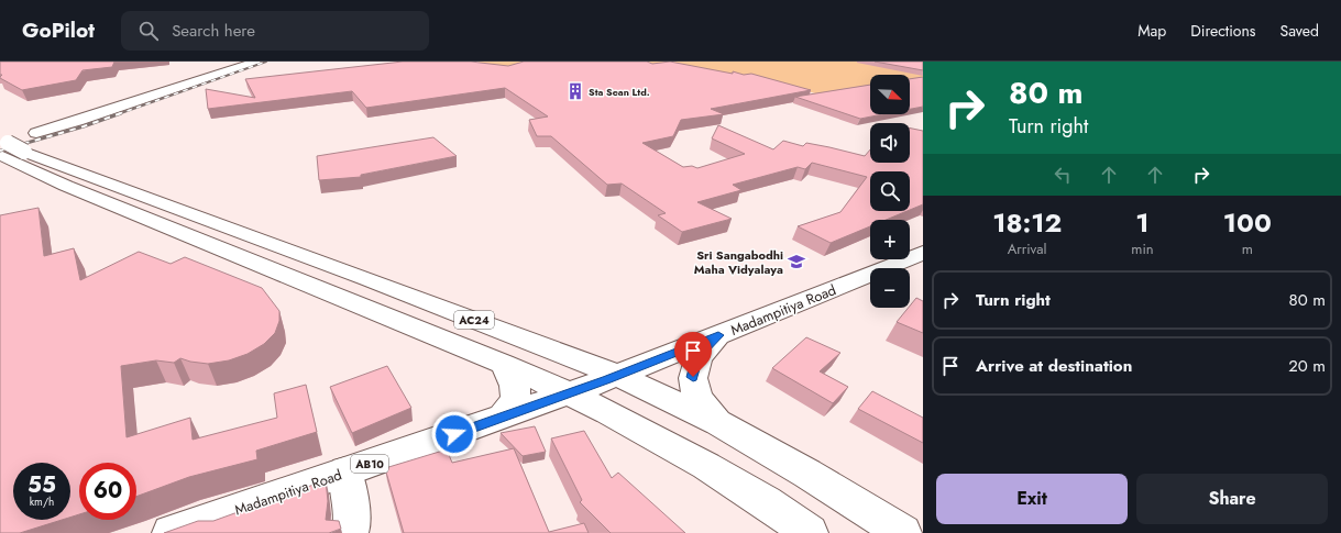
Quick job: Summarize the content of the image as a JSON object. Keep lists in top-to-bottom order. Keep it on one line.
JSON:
{"streets":{"main road":["Madampitiya Road","AC24","AB10"]},"crossings":[["Madampitiya Road","AC24"]],"places":{"building":["Sta Sean Ltd."],"school or university":["Sri Sangabodhi Maha Vidyalaya"]},"north":"bottom right","page":{"header":"GoPilot","search":"Search here","nav":["Map","Directions","Saved"],"turn":["80 m","Turn right"],"map_buttons":["+","−"],"eta":["18:12","Arrival","1","min","100","m"],"list":[{"name":"Turn right","value":"80 m"},{"name":"Arrive at destination","value":"20 m"}],"speed":"55 km/h","limit":"60","buttons":["Exit","Share"]}}
